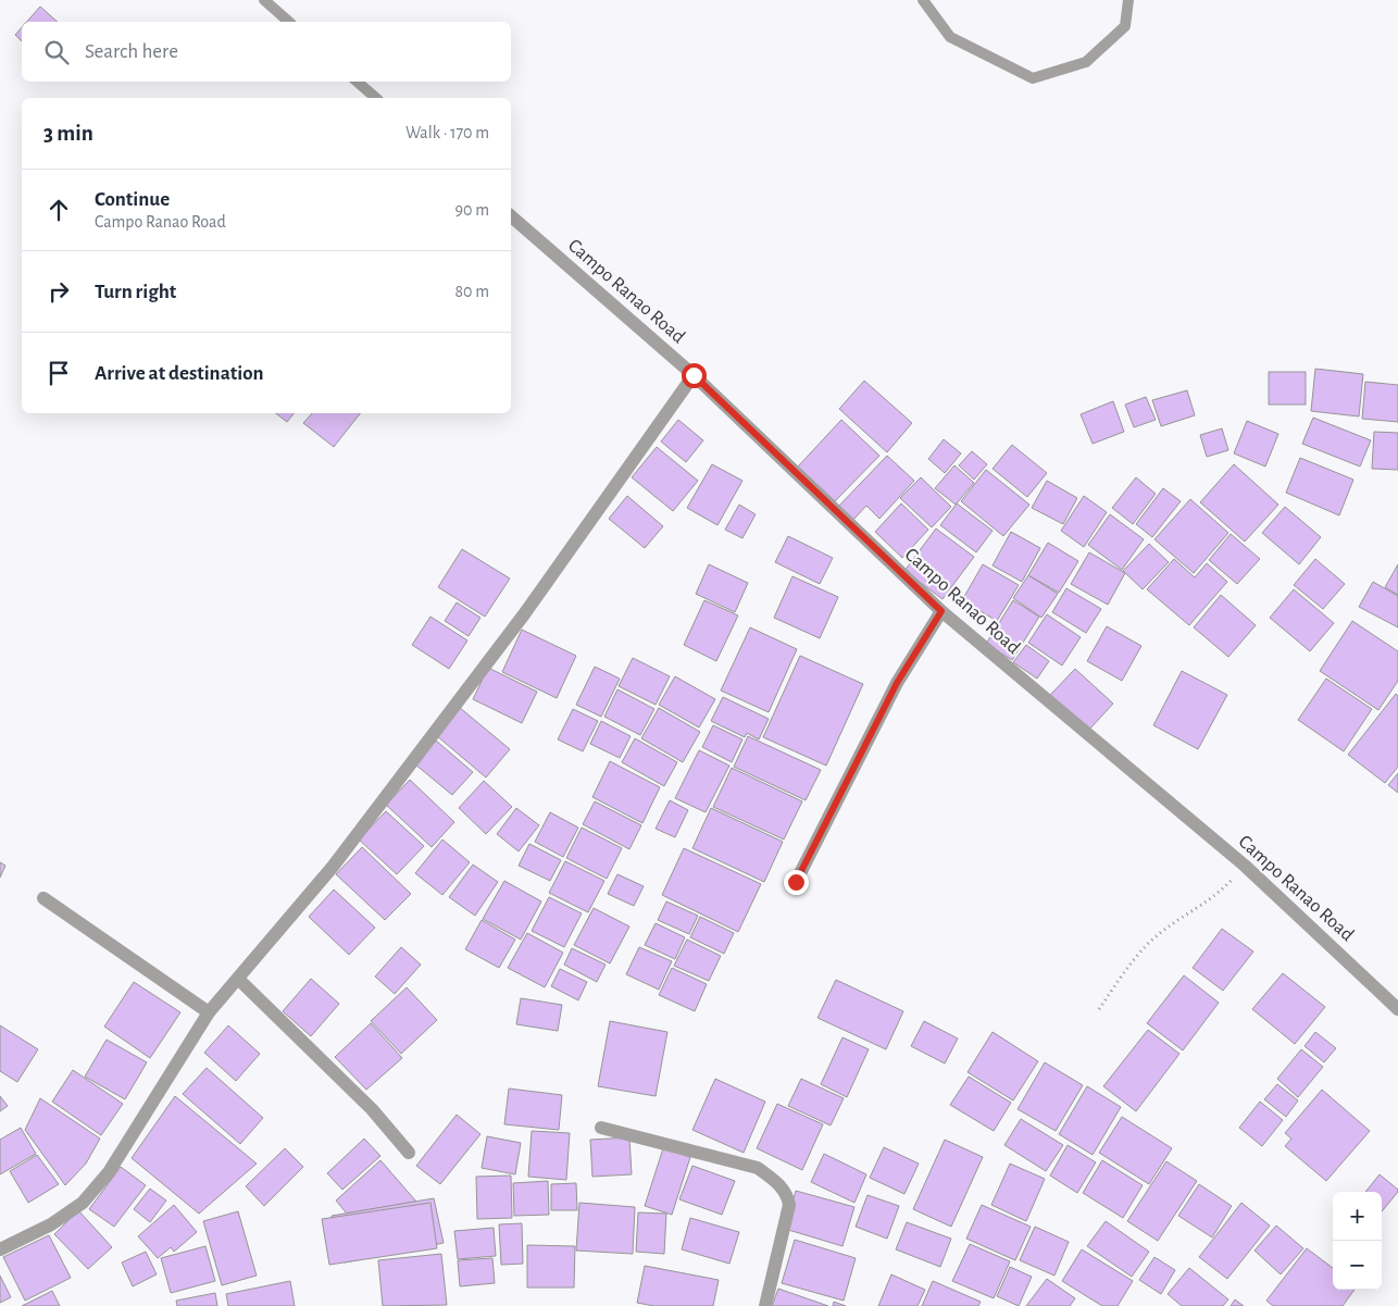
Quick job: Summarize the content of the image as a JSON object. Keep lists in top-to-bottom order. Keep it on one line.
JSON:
{"streets":{"street":["Campo Ranao Road"]},"page":{"search":"Search here","heading":["3 min","Walk · 170 m"],"list":[["Continue","Campo Ranao Road","90 m"],["Turn right","80 m"],"Arrive at destination"],"map_buttons":["+","−"]}}
